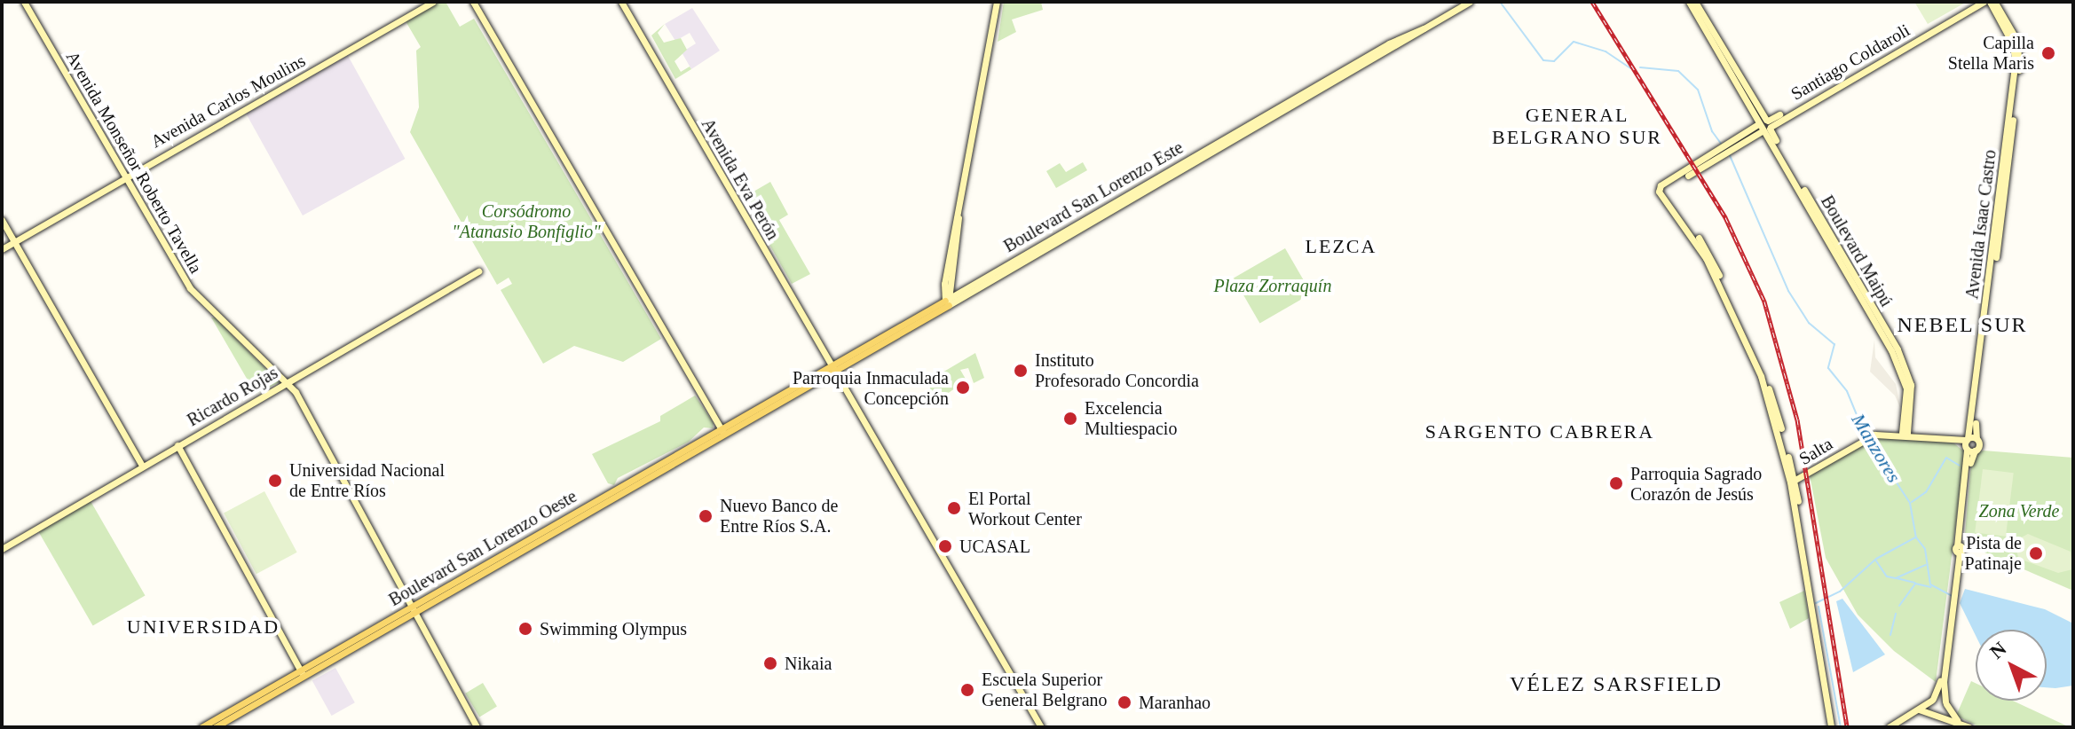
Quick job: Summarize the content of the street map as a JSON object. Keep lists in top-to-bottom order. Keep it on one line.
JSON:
{"streets":{"main road":["Santiago Coldaroli","Avenida Carlos Moulins","Avenida Monseñor Roberto Tavella","Avenida Eva Perón","Boulevard San Lorenzo Este","Avenida Isaac Castro","Boulevard Maipú","Ricardo Rojas","Salta","Boulevard San Lorenzo Oeste"]},"crossings":[["Santiago Coldaroli","Boulevard Maipú"],["Santiago Coldaroli","Salta"],["Avenida Carlos Moulins","Avenida Monseñor Roberto Tavella"],["Avenida Monseñor Roberto Tavella","Ricardo Rojas"],["Avenida Monseñor Roberto Tavella","Boulevard San Lorenzo Oeste"],["Avenida Eva Perón","Boulevard San Lorenzo Este"],["Boulevard San Lorenzo Este","Boulevard San Lorenzo Oeste"],["Boulevard Maipú","Salta"]],"districts":["GENERAL BELGRANO SUR","LEZCA","NEBEL SUR","SARGENTO CABRERA","UNIVERSIDAD","VÉLEZ SARSFIELD"],"water":["Manzores"],"parks":["Corsódromo \"Atanasio Bonfiglio\"","Plaza Zorraquín","Zona Verde"],"places":["Capilla Stella Maris","Instituto Profesorado Concordia","Parroquia Inmaculada Concepción","Excelencia Multiespacio","Universidad Nacional de Entre Ríos","Parroquia Sagrado Corazón de Jesús","El Portal Workout Center","Nuevo Banco de Entre Ríos S.A.","UCASAL","Pista de Patinaje","Swimming Olympus","Nikaia","Escuela Superior General Belgrano","Maranhao"],"north":"top left"}
